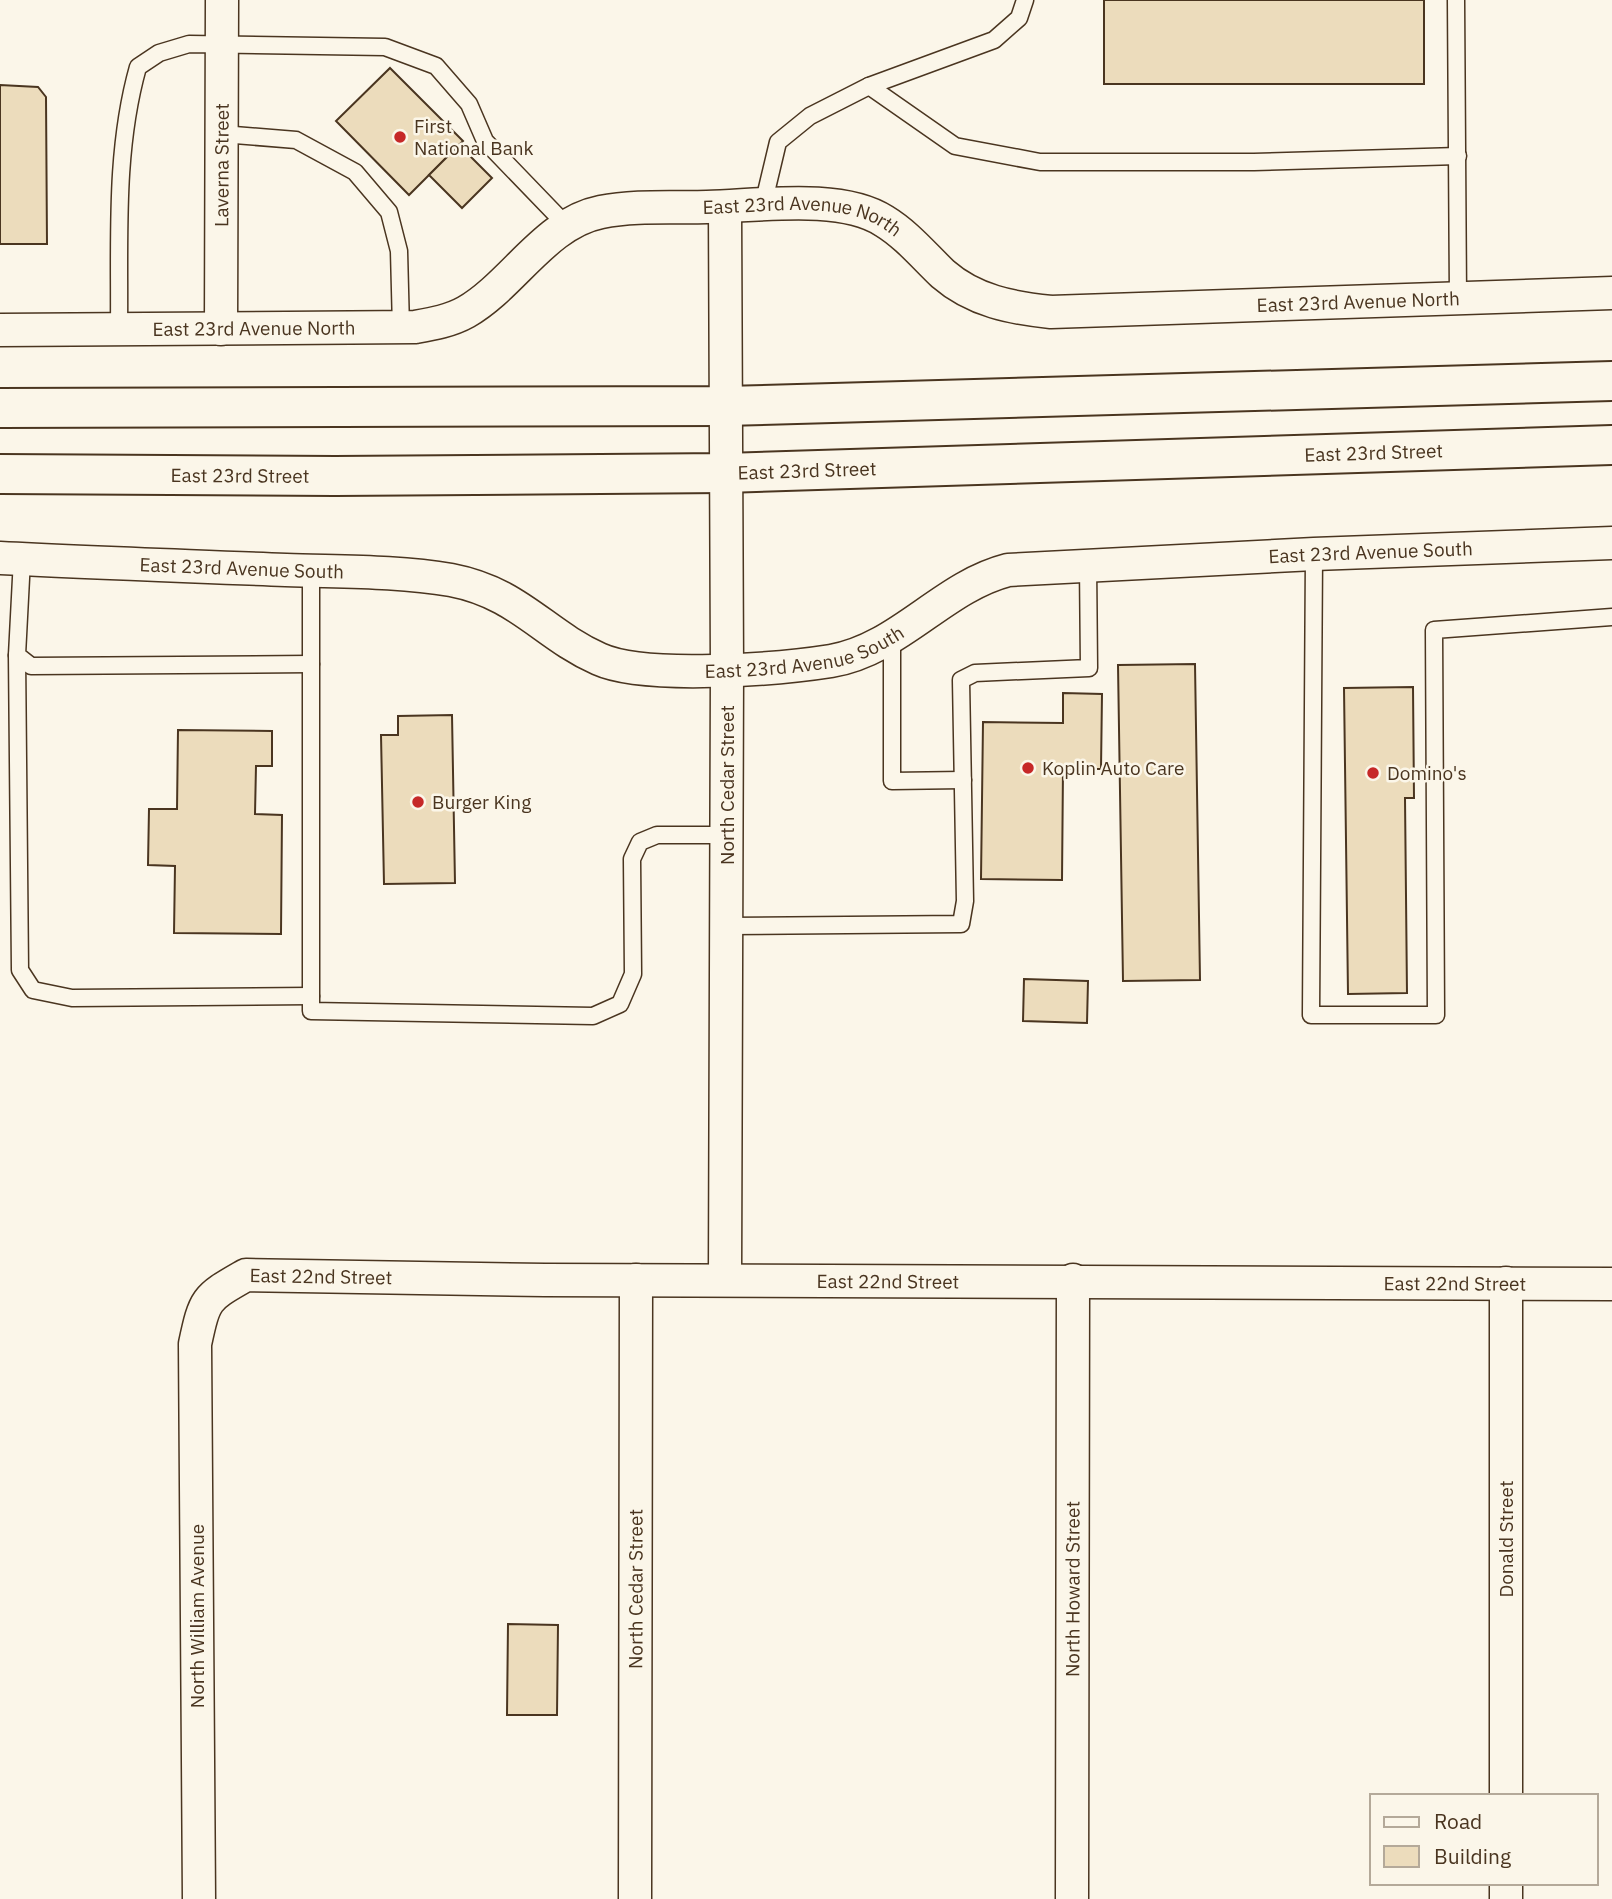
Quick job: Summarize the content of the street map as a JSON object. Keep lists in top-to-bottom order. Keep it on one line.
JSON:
{"streets":{"main road":["East 23rd Street"],"street":["Laverna Street","East 23rd Avenue North","East 23rd Avenue South","North Cedar Street","East 22nd Street","Donald Street","North Howard Street","North William Avenue"]},"crossings":[["Laverna Street","East 23rd Avenue North"],["East 23rd Avenue North","North Cedar Street"],["East 23rd Street","North Cedar Street"],["East 23rd Avenue South","North Cedar Street"],["North Cedar Street","East 22nd Street"],["East 22nd Street","Donald Street"],["East 22nd Street","North Howard Street"],["East 22nd Street","North William Avenue"]],"places":["First National Bank","Koplin Auto Care","Domino's","Burger King"],"legend":["Road","Building"]}
